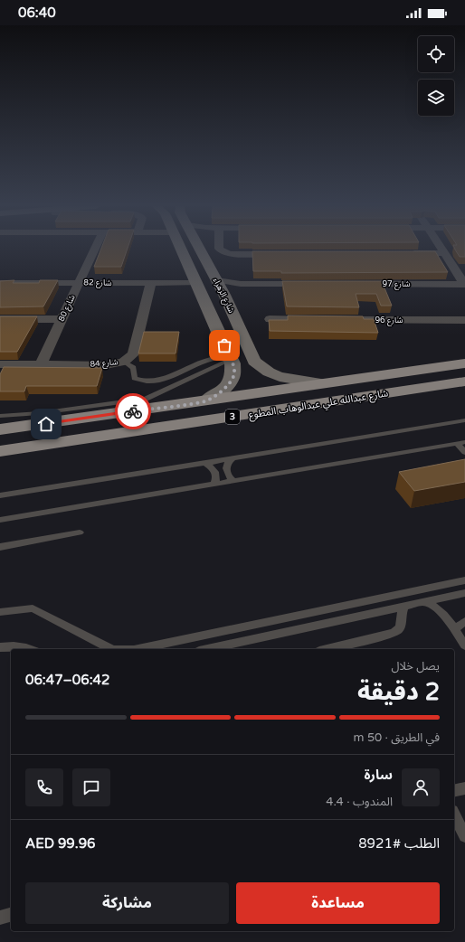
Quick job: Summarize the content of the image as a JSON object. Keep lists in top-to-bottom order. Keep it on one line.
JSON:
{"streets":{"main road":["شارع عبدالله علي عبدالوهاب المطوع","3"],"street":["شارع 82","شارع 97","شارع الزهراء","شارع 80","شارع 96","شارع 84"]},"crossings":[["شارع 82","شارع 80"],["شارع 82","شارع 84"],["شارع الزهراء","شارع عبدالله علي عبدالوهاب المطوع"],["شارع 80","شارع 84"]],"page":{"status":"06:40","heading":["2 دقيقة","يصل خلال","06:42–06:47"],"panel":["سارة","المندوب · 4.4","الطلب #8921","AED 99.96"],"bar":"في الطريق · 50 m","buttons":["مساعدة","مشاركة"]}}
